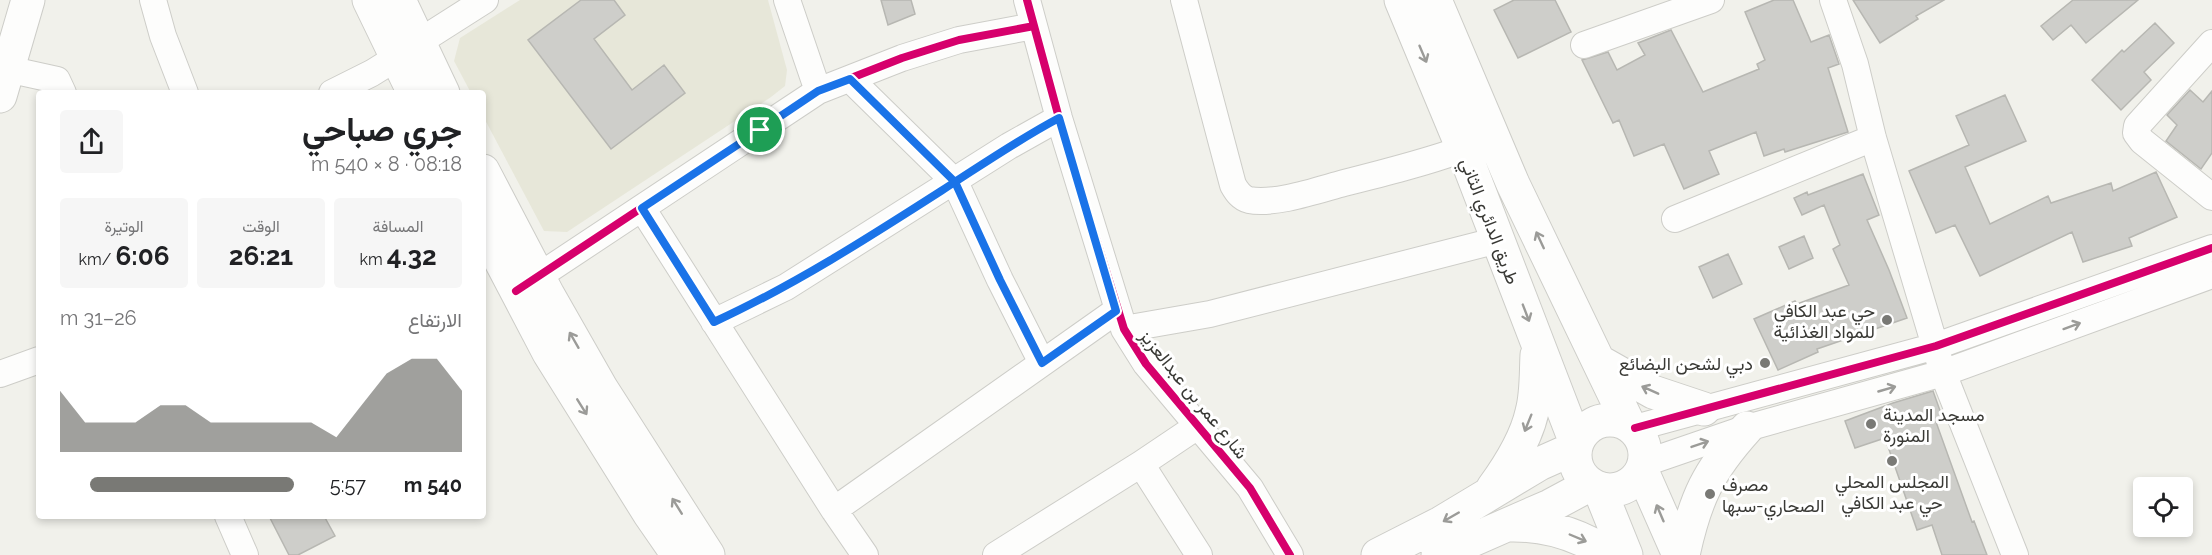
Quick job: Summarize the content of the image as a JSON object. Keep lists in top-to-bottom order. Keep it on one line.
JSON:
{"streets":{"main road":["طريق الدائري الثاني"],"street":["شارع عمر بن عبدالعزيز"]},"places":["حي عبد الكافي للمواد الغذائية","دبي لشحن البضائع","مسجد المدينة المنورة","المجلس المحلي حي عبد الكافي","مصرف الصحاري-سبها"],"page":{"heading":["جري صباحي","08:18 · 8 × 540 m"],"stats":[["المسافة","4.32 km"],["الوقت","26:21"],["الوتيرة","6:06 /km"]],"chart":["الارتفاع","26–31 m"],"list":[{"name":"540 m","note":"5:57"}]}}
